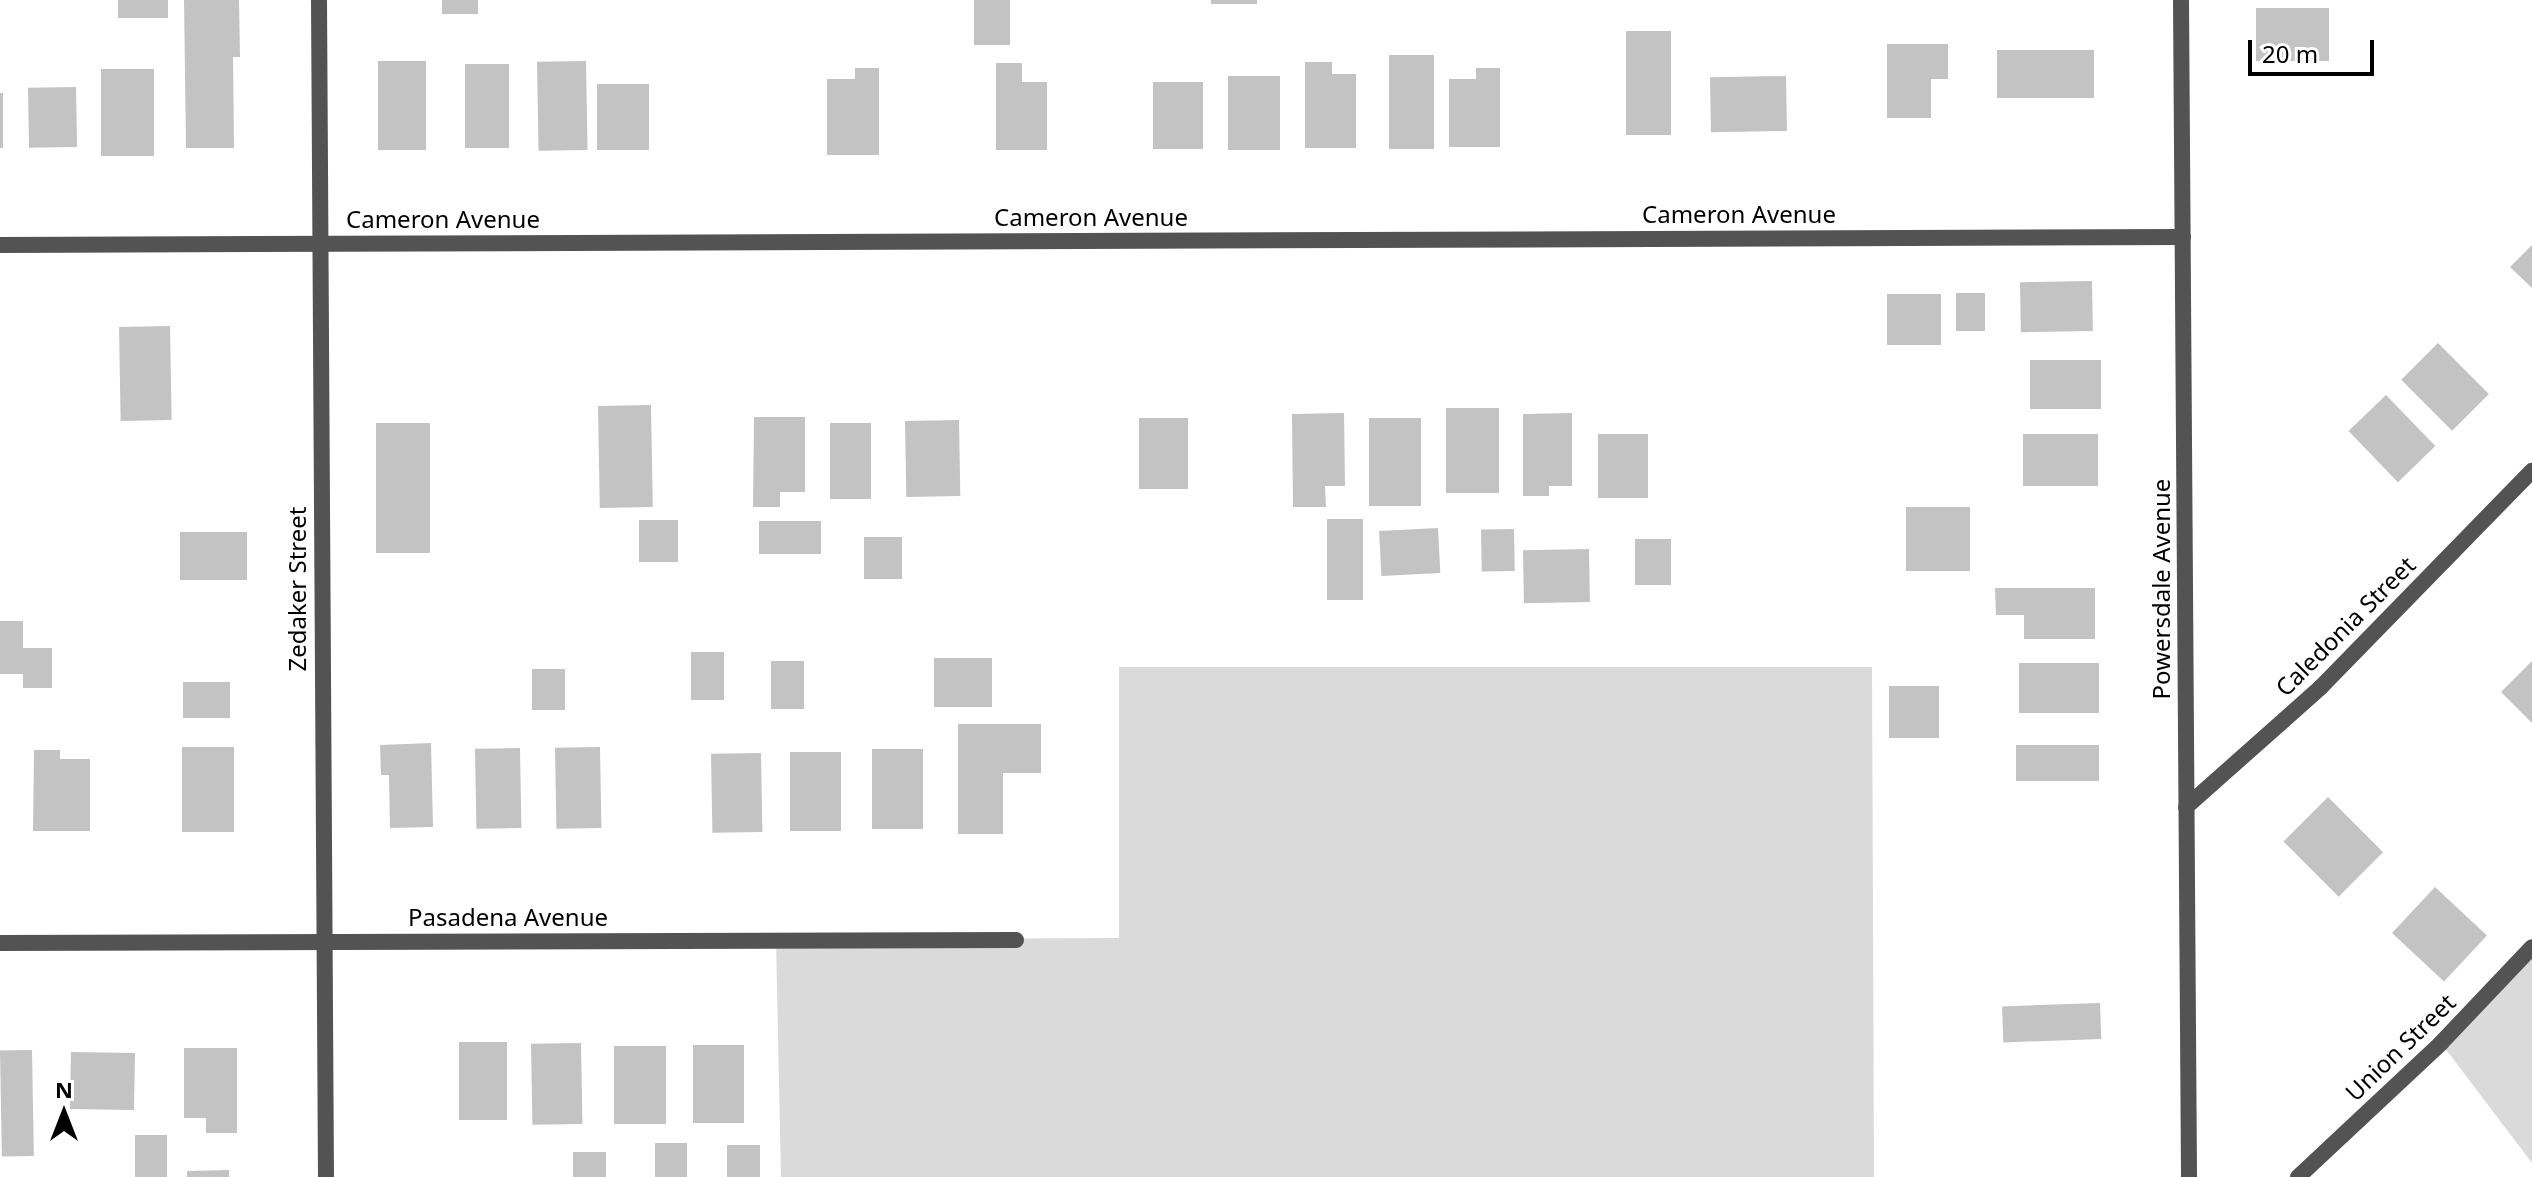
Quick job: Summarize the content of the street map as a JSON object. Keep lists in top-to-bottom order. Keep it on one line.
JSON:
{"streets":{"street":["Cameron Avenue","Zedaker Street","Powersdale Avenue","Caledonia Street","Pasadena Avenue","Union Street"]},"crossings":[["Cameron Avenue","Zedaker Street"],["Cameron Avenue","Powersdale Avenue"],["Zedaker Street","Pasadena Avenue"],["Powersdale Avenue","Caledonia Street"]],"scale_bar":"20 m","north":"top"}
